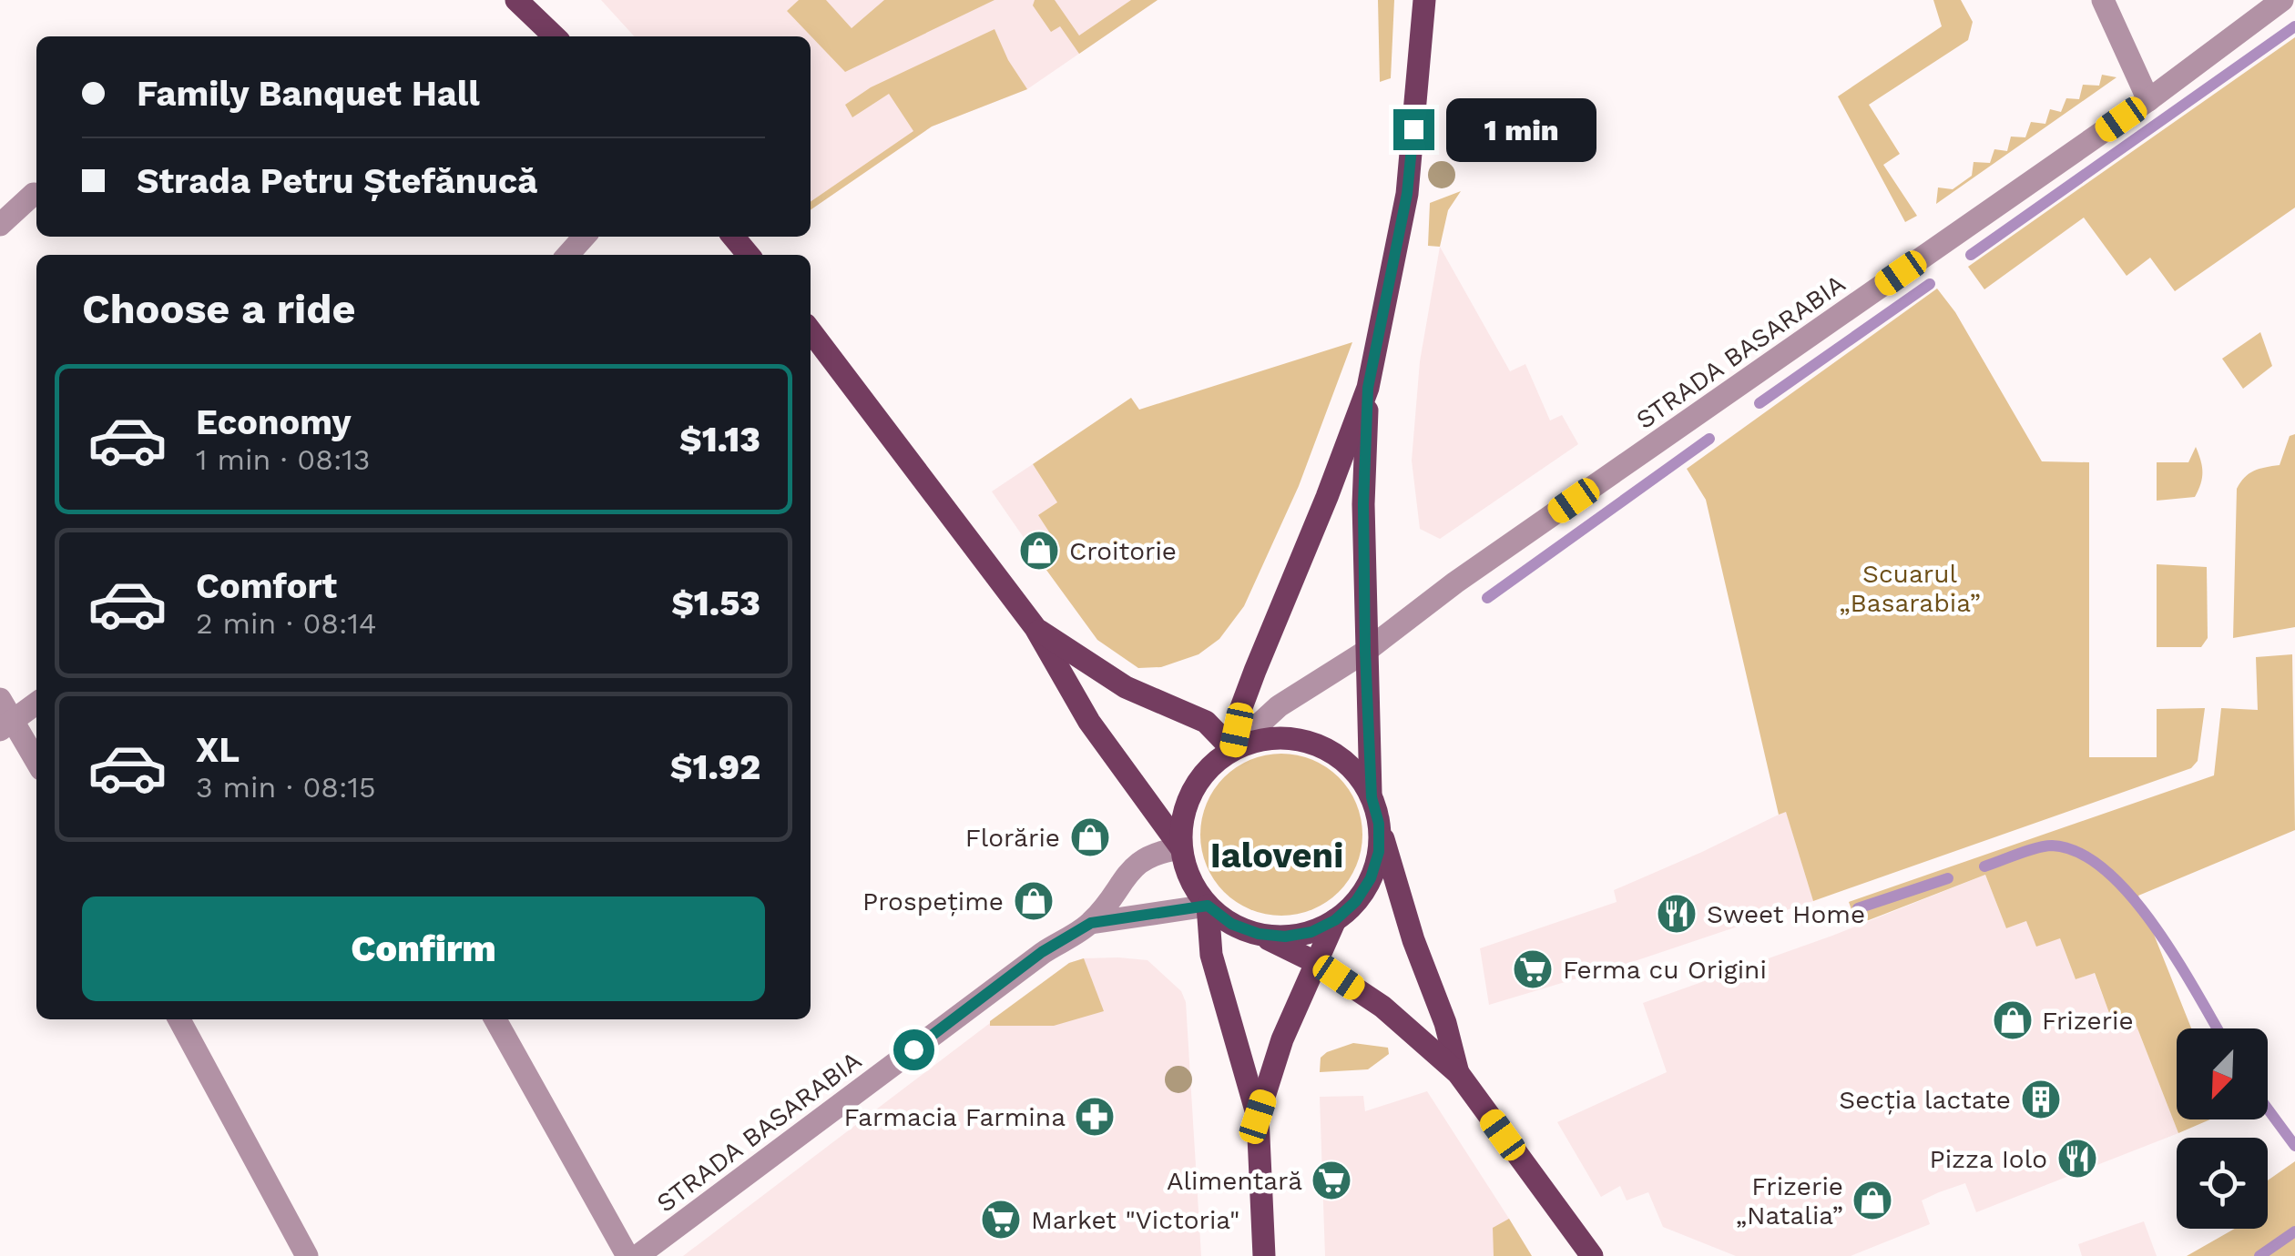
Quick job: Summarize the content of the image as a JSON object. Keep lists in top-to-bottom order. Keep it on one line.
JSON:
{"streets":{"main road":["STRADA BASARABIA"]},"districts":["Ialoveni"],"parks":["Scuarul „Basarabia”"],"places":{"shop":["Croitorie","Florărie","Prospețime","Frizerie","Frizerie „Natalia”"],"restaurant":["Sweet Home","Pizza Iolo"],"supermarket":["Ferma cu Origini","Alimentară","Market \"Victoria\""],"building":["Secția lactate"],"pharmacy":["Farmacia Farmina"]},"north":"bottom left","page":{"banner":["Family Banquet Hall","Strada Petru Ștefănucă"],"bubble":"1 min","heading":"Choose a ride","list":[{"name":"Economy","note":"1 min · 08:13","value":"$1.13"},{"name":"Comfort","note":"2 min · 08:14","value":"$1.53"},{"name":"XL","note":"3 min · 08:15","value":"$1.92"}],"buttons":"Confirm"}}
